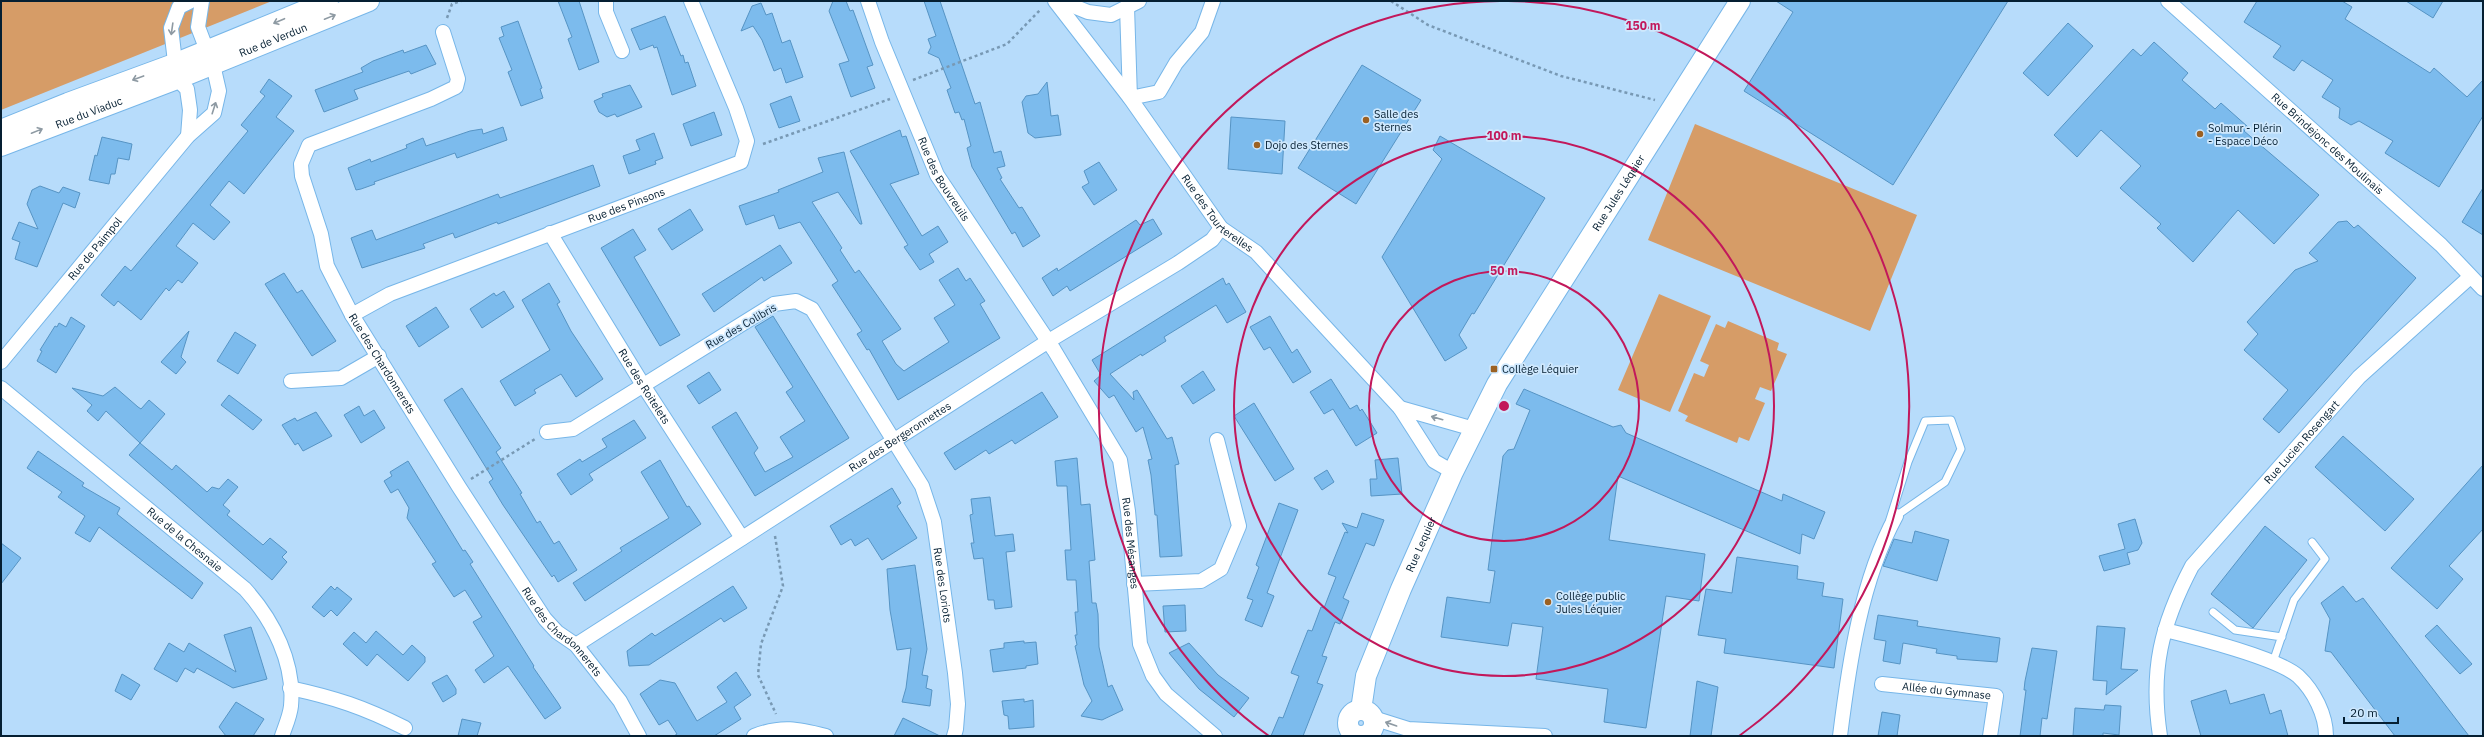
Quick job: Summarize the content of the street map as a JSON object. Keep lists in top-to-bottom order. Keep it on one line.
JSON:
{"streets":{"street":["Rue de Verdun","Rue du Viaduc","Rue Brindejonc des Moulinais","Rue des Bouvreuils","Rue Jules Léquier","Rue des Pinsons","Rue des Tourterelles","Rue de Paimpol","Rue des Colibris","Rue des Chardonnerets","Rue des Roitelets","Rue des Bergeronnettes","Rue Lucien Rosengart","Rue de la Chesnaie","Rue des Mésanges","Rue Lequier","Rue des Loriots","Allée du Gymnase"]},"crossings":[["Rue de Verdun","Rue du Viaduc"],["Rue de Verdun","Rue de Paimpol"],["Rue Brindejonc des Moulinais","Rue Lucien Rosengart"],["Rue des Bouvreuils","Rue des Bergeronnettes"],["Rue des Bouvreuils","Rue des Mésanges"],["Rue Jules Léquier","Rue Lequier"],["Rue des Pinsons","Rue des Chardonnerets"],["Rue des Pinsons","Rue des Roitelets"],["Rue des Tourterelles","Rue des Bergeronnettes"],["Rue des Tourterelles","Rue Lequier"],["Rue des Colibris","Rue des Roitelets"],["Rue des Colibris","Rue des Bergeronnettes"],["Rue des Colibris","Rue des Loriots"],["Rue des Chardonnerets","Rue des Bergeronnettes"],["Rue des Roitelets","Rue des Bergeronnettes"],["Rue des Bergeronnettes","Rue des Mésanges"],["Rue des Bergeronnettes","Rue des Loriots"]],"places":{"other":["Salle des Sternes","Solmur - Plérin - Espace Déco","Dojo des Sternes","Collège public Jules Léquier"],"transit":["Collège Léquier"]},"scale_bar":"20 m","rings":["150 m","100 m","50 m"]}
